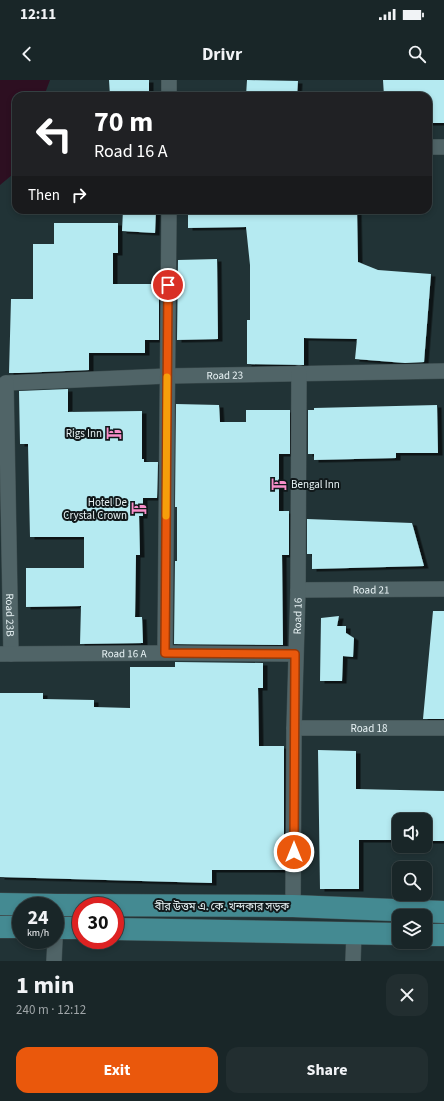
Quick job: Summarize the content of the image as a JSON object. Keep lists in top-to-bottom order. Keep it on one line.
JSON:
{"streets":{"main road":["বীর উত্তম এ. কে. খন্দকার সড়ক"],"street":["Road 23","Road 21","Road 23B","Road 16","Road 16 A","Road 18"]},"crossings":[["Road 23","Road 23B"],["Road 23","Road 16"],["Road 21","Road 16"],["Road 23B","Road 16 A"],["Road 16","Road 16 A"],["Road 16","Road 18"],["Road 16","বীর উত্তম এ. কে. খন্দকার সড়ক"]],"places":{"hotel":["Rigs Inn","Bengal Inn","Hotel De Crystal Crown"]},"page":{"status":"12:11","header":"Drivr","turn":["70 m","Road 16 A"],"then":"Then","speed":"24 km/h","limit":"30","heading":["1 min","240 m · 12:12"],"buttons":["Exit","Share"]}}
